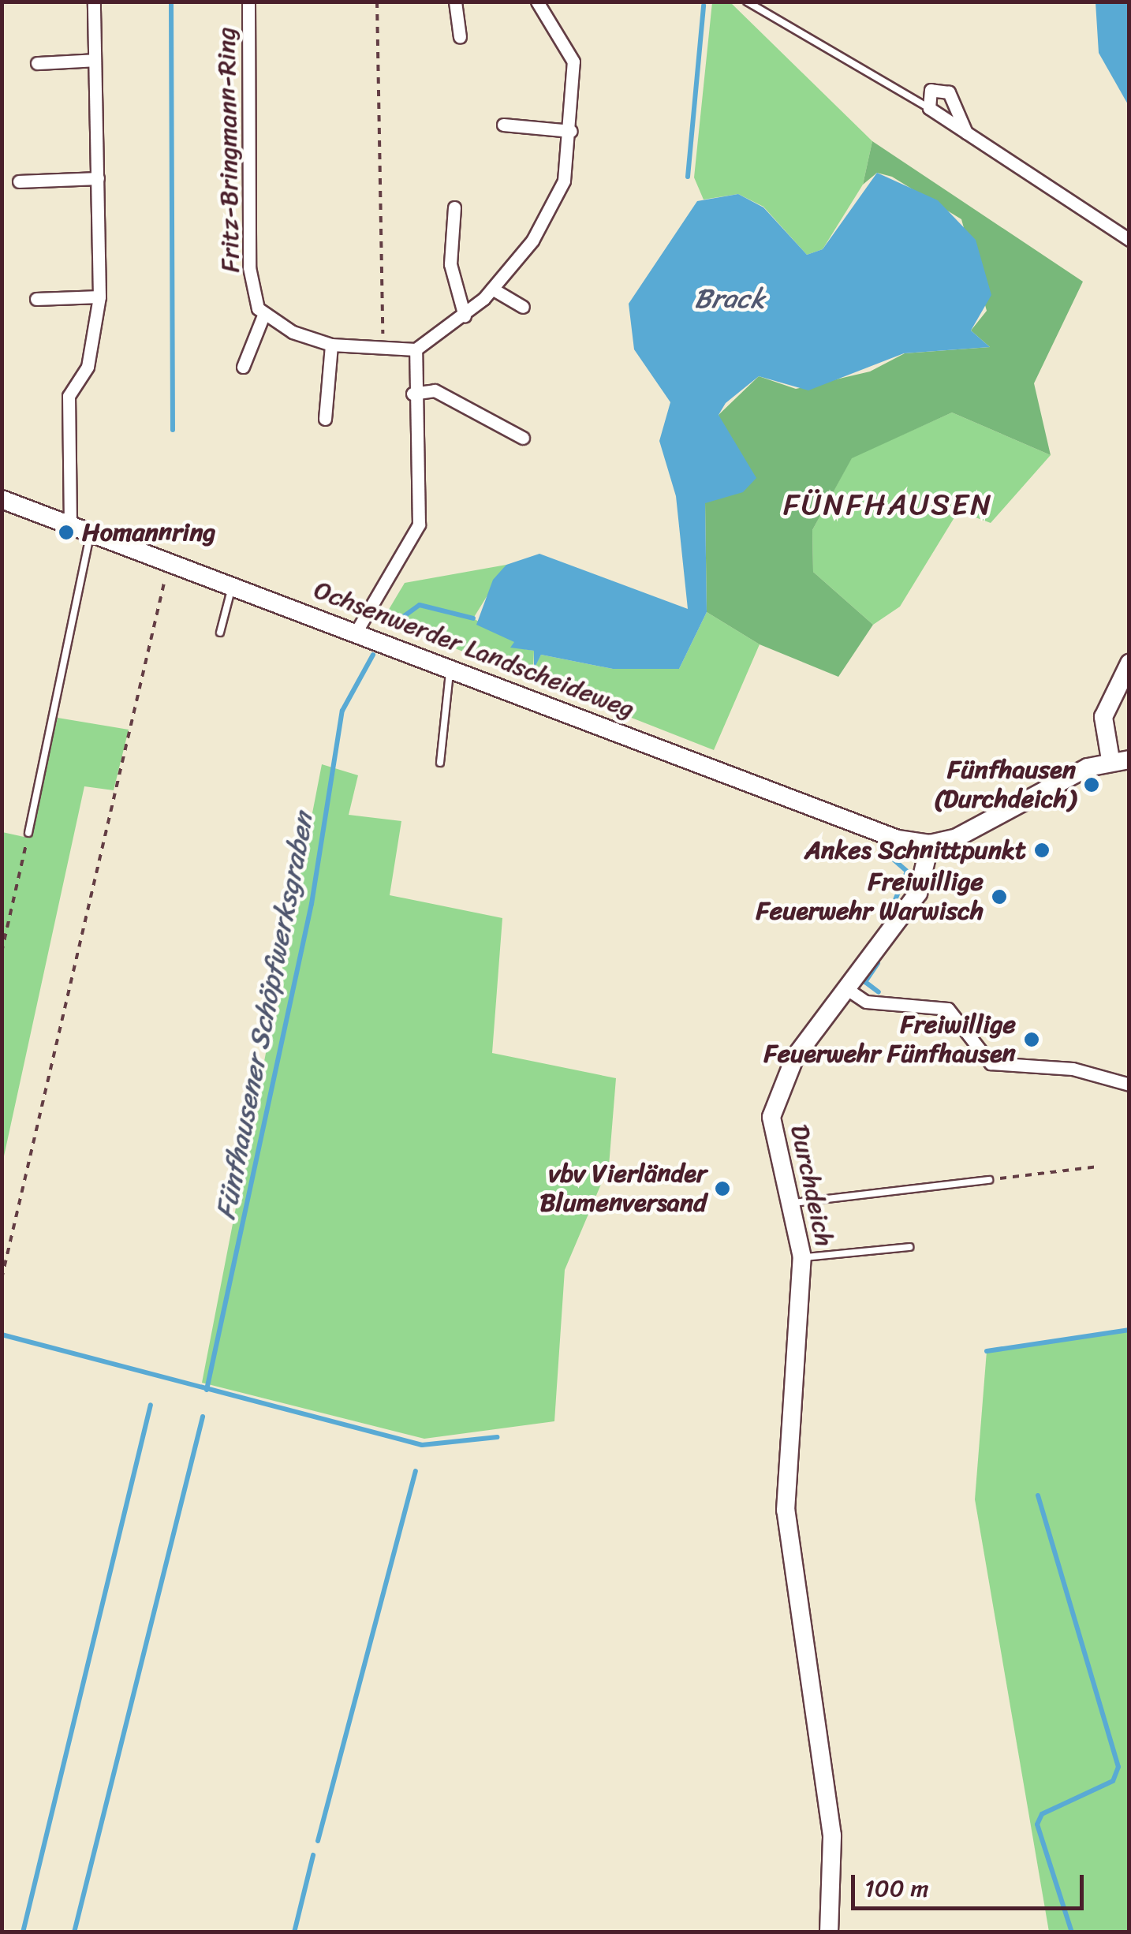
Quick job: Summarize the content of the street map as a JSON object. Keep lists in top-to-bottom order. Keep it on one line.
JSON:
{"streets":{"street":["Fritz-Bringmann-Ring","Ochsenwerder Landscheideweg","Durchdeich"]},"crossings":[["Ochsenwerder Landscheideweg","Durchdeich"]],"districts":["FÜNFHAUSEN"],"water":["Brack","Fünfhausener Schöpfwerksgraben"],"places":["Homannring","Fünfhausen (Durchdeich)","Ankes Schnittpunkt","Freiwillige Feuerwehr Warwisch","Freiwillige Feuerwehr Fünfhausen","vbv Vierländer Blumenversand"],"scale_bar":"100 m"}
